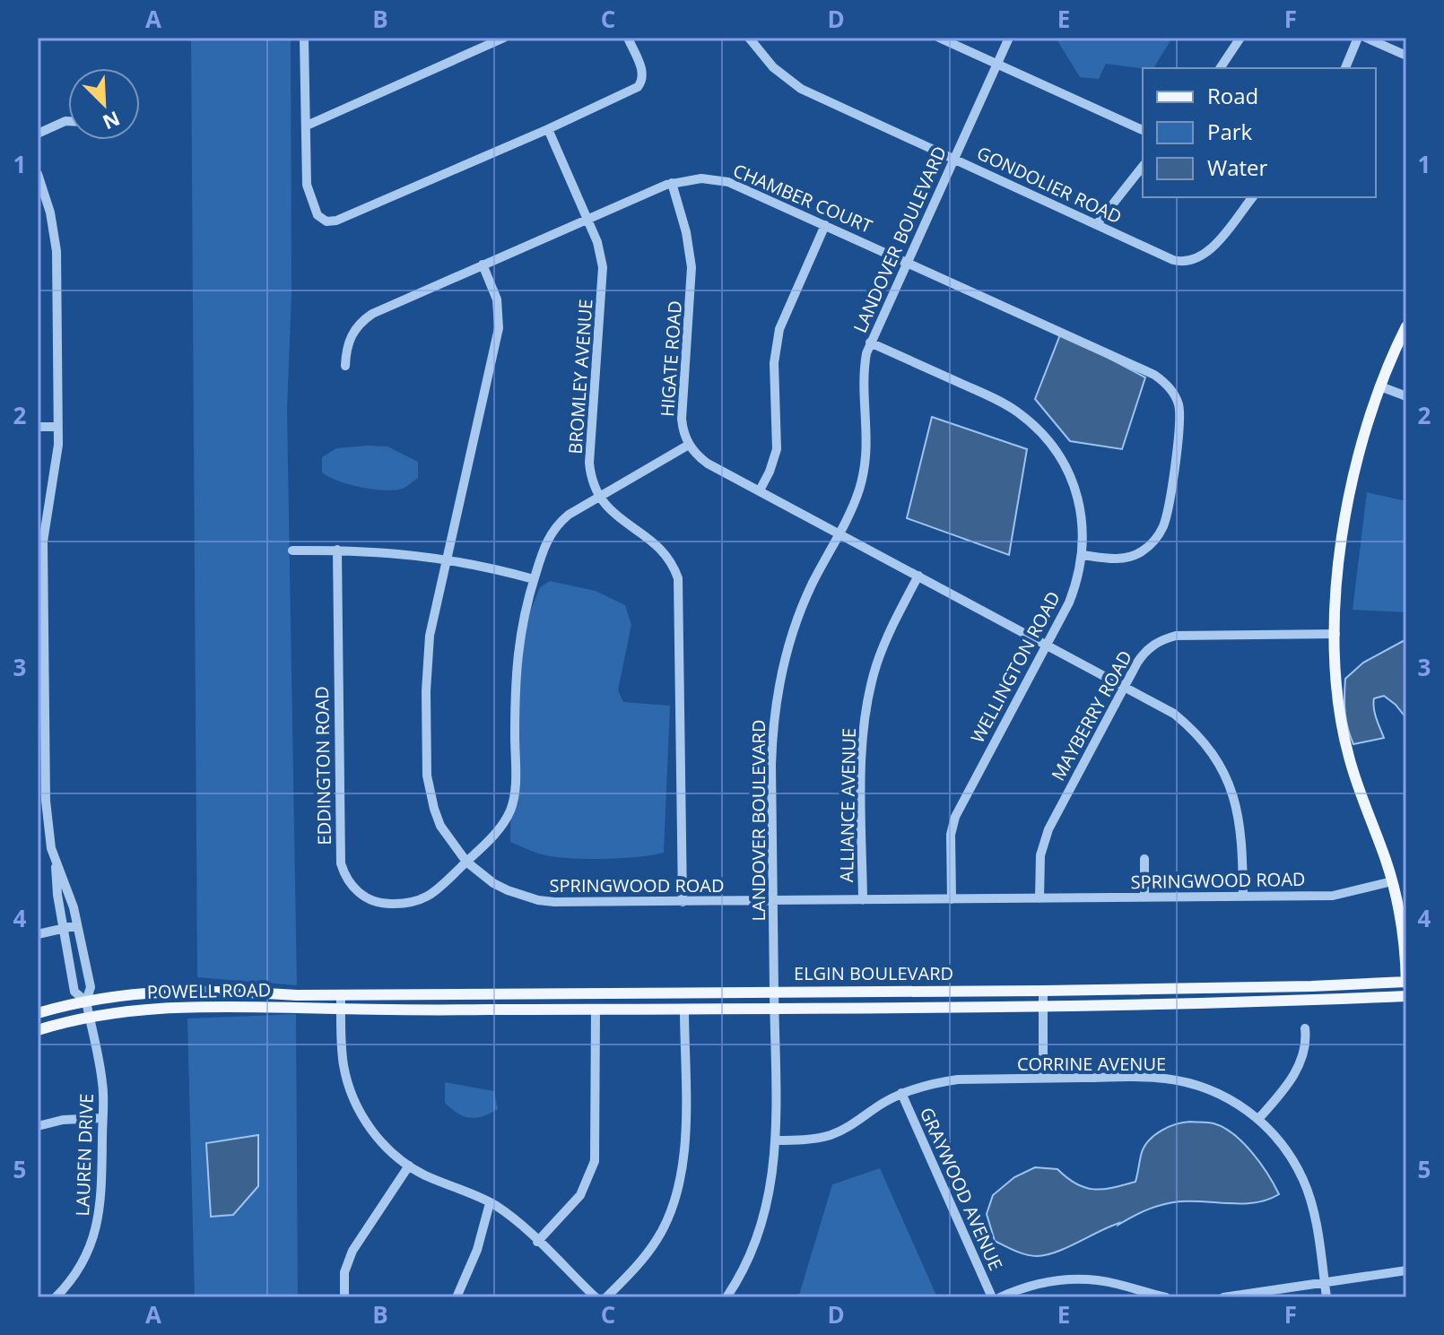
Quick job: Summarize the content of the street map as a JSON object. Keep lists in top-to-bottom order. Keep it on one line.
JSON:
{"streets":{"main road":["ELGIN BOULEVARD","POWELL ROAD"],"street":["GONDOLIER ROAD","CHAMBER COURT","LANDOVER BOULEVARD","HIGATE ROAD","BROMLEY AVENUE","WELLINGTON ROAD","MAYBERRY ROAD","EDDINGTON ROAD","ALLIANCE AVENUE","SPRINGWOOD ROAD","CORRINE AVENUE","LAUREN DRIVE","GRAYWOOD AVENUE"]},"crossings":[["GONDOLIER ROAD","LANDOVER BOULEVARD"],["CHAMBER COURT","LANDOVER BOULEVARD"],["CHAMBER COURT","HIGATE ROAD"],["CHAMBER COURT","BROMLEY AVENUE"],["CHAMBER COURT","WELLINGTON ROAD"],["CHAMBER COURT","SPRINGWOOD ROAD"],["LANDOVER BOULEVARD","WELLINGTON ROAD"],["LANDOVER BOULEVARD","SPRINGWOOD ROAD"],["LANDOVER BOULEVARD","ELGIN BOULEVARD"],["LANDOVER BOULEVARD","CORRINE AVENUE"],["HIGATE ROAD","EDDINGTON ROAD"],["BROMLEY AVENUE","EDDINGTON ROAD"],["BROMLEY AVENUE","SPRINGWOOD ROAD"],["WELLINGTON ROAD","SPRINGWOOD ROAD"],["MAYBERRY ROAD","SPRINGWOOD ROAD"],["EDDINGTON ROAD","SPRINGWOOD ROAD"],["ALLIANCE AVENUE","SPRINGWOOD ROAD"],["ELGIN BOULEVARD","POWELL ROAD"],["POWELL ROAD","LAUREN DRIVE"],["CORRINE AVENUE","GRAYWOOD AVENUE"]],"legend":["Road","Park","Water"],"north":"bottom right","grid":{"columns":["A","B","C","D","E","F"],"rows":["1","2","3","4","5"]}}
